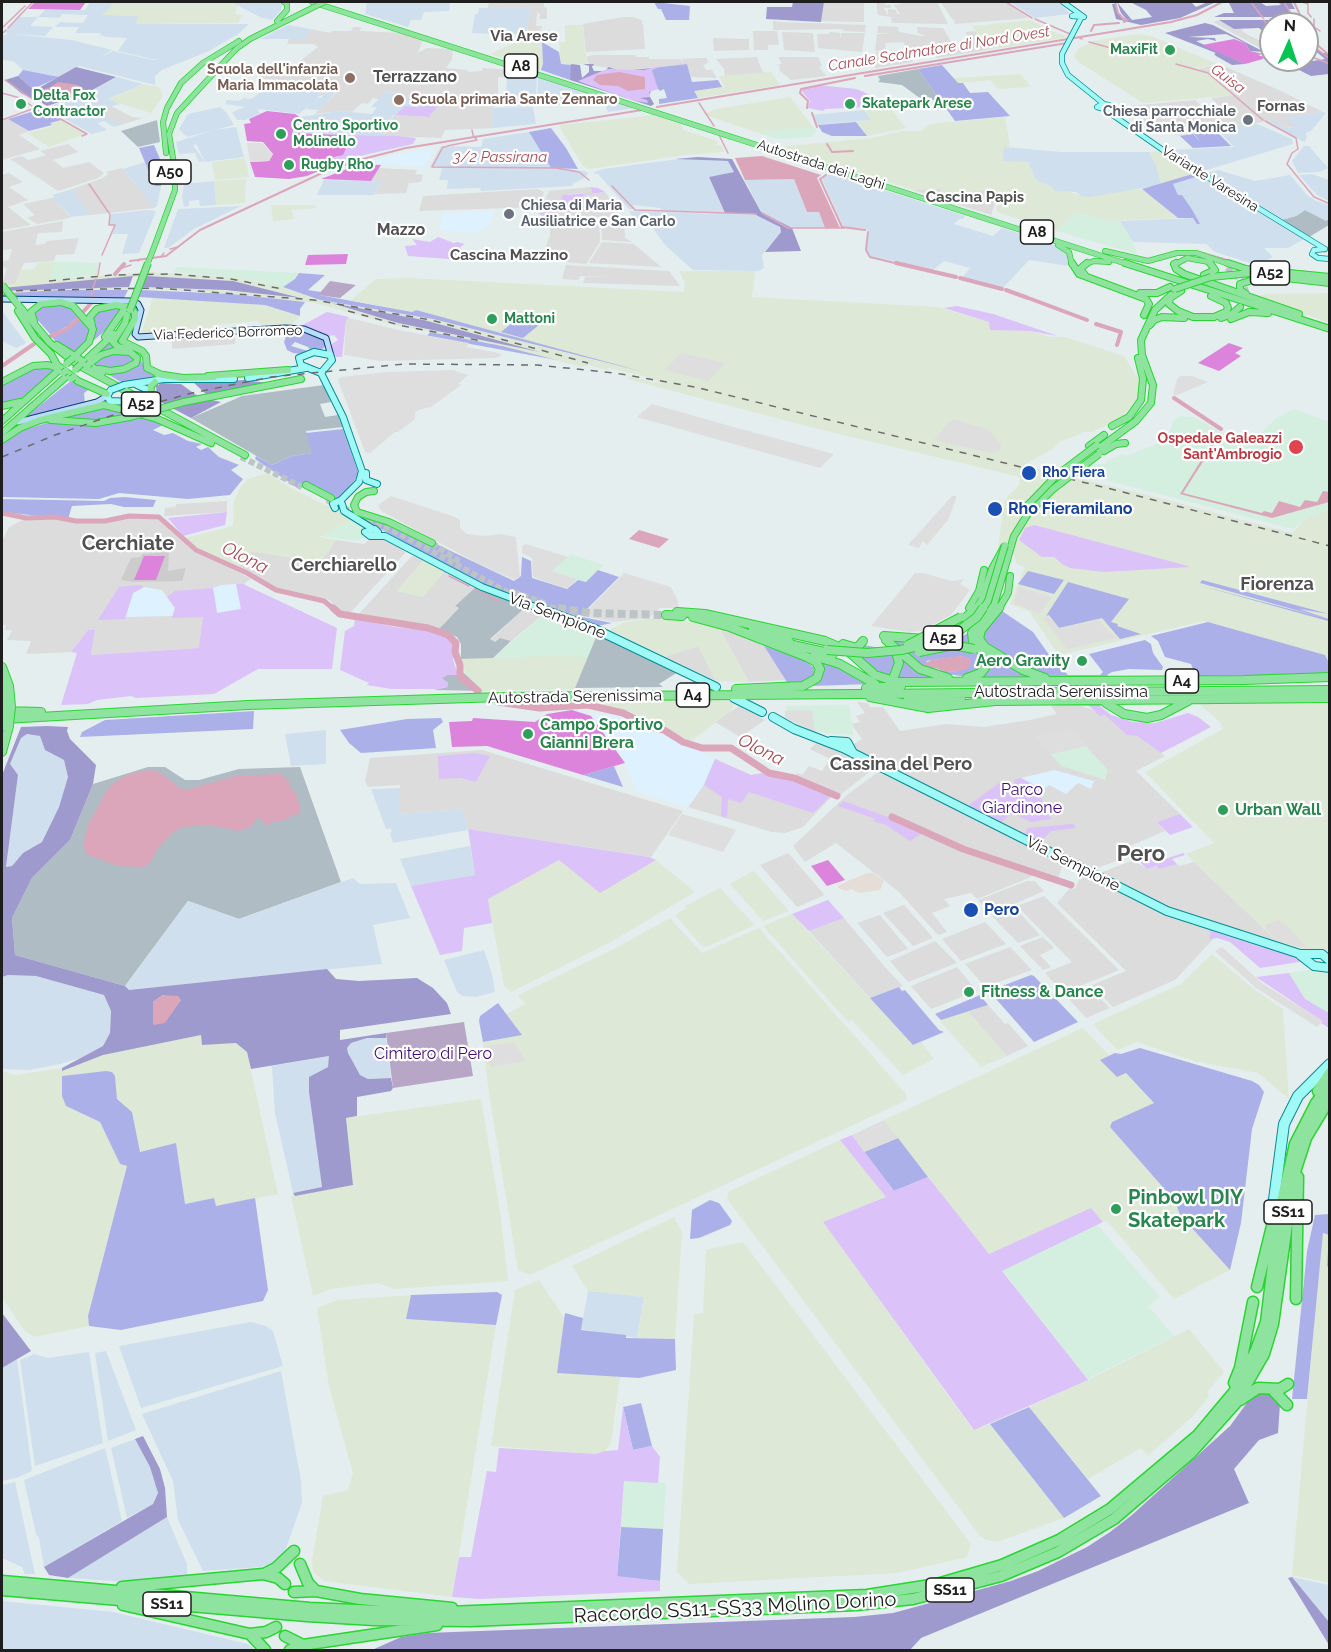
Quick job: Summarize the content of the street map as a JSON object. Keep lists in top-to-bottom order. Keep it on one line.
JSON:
{"streets":{"highway":["A8","Autostrada dei Laghi","A50","A52","A4","Autostrada Serenissima","SS11","Raccordo SS11-SS33 Molino Dorino"],"main road":["Variante Varesina","Via Federico Borromeo","Via Sempione"]},"crossings":[["A8","Autostrada dei Laghi"],["Via Sempione","Autostrada Serenissima"],["A4","Autostrada Serenissima"],["SS11","Raccordo SS11-SS33 Molino Dorino"]],"districts":["Via Arese","Terrazzano","Fornas","Cascina Papis","Mazzo","Cascina Mazzino","Cerchiate","Cerchiarello","Fiorenza","Cassina del Pero","Pero"],"water":["Canale Scolmatore di Nord Ovest","Guisa","3/2 Passirana","Olona"],"parks":["Parco Giardinone","Cimitero di Pero"],"places":["MaxiFit","Scuola dell'infanzia Maria Immacolata","Scuola primaria Sante Zennaro","Delta Fox Contractor","Skatepark Arese","Chiesa parrocchiale di Santa Monica","Centro Sportivo Molinello","Rugby Rho","Chiesa di Maria Ausiliatrice e San Carlo","Mattoni","Ospedale Galeazzi Sant'Ambrogio","Rho Fiera","Rho Fieramilano","Aero Gravity","Campo Sportivo Gianni Brera","Urban Wall","Pero","Fitness & Dance","Pinbowl DIY Skatepark"],"north":"top"}
